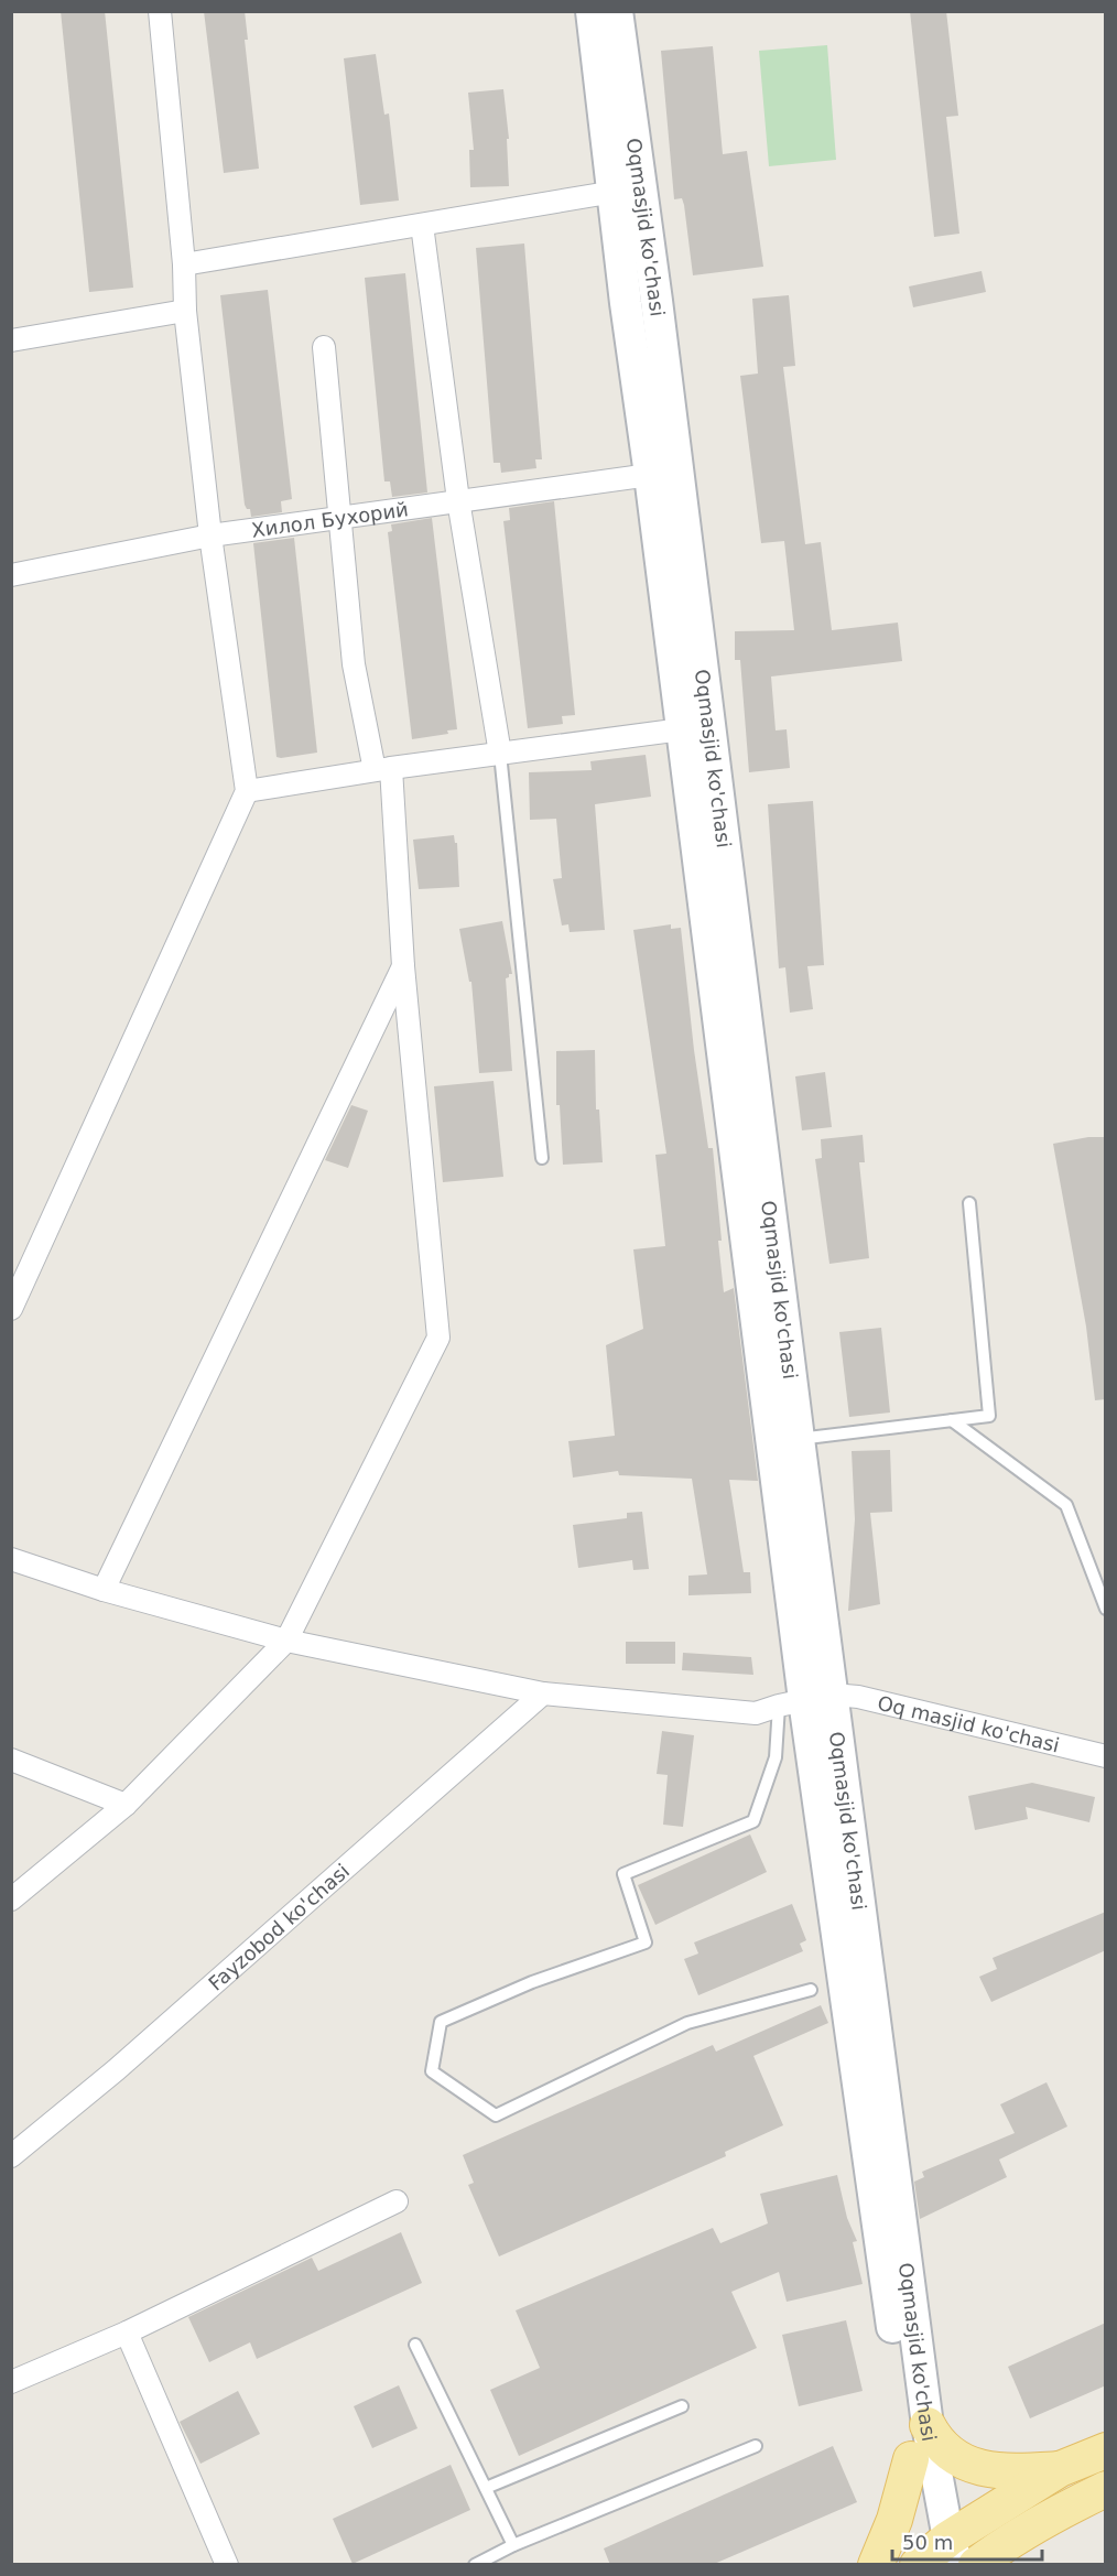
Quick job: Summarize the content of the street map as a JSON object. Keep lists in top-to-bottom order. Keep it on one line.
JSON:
{"streets":{"main road":["Oqmasjid ko'chasi"],"street":["Хилол Бухорий","Oq masjid ko'chasi","Fayzobod ko'chasi"]},"crossings":[["Oqmasjid ko'chasi","Хилол Бухорий"],["Oqmasjid ko'chasi","Oq masjid ko'chasi"]],"scale_bar":"50 m"}
